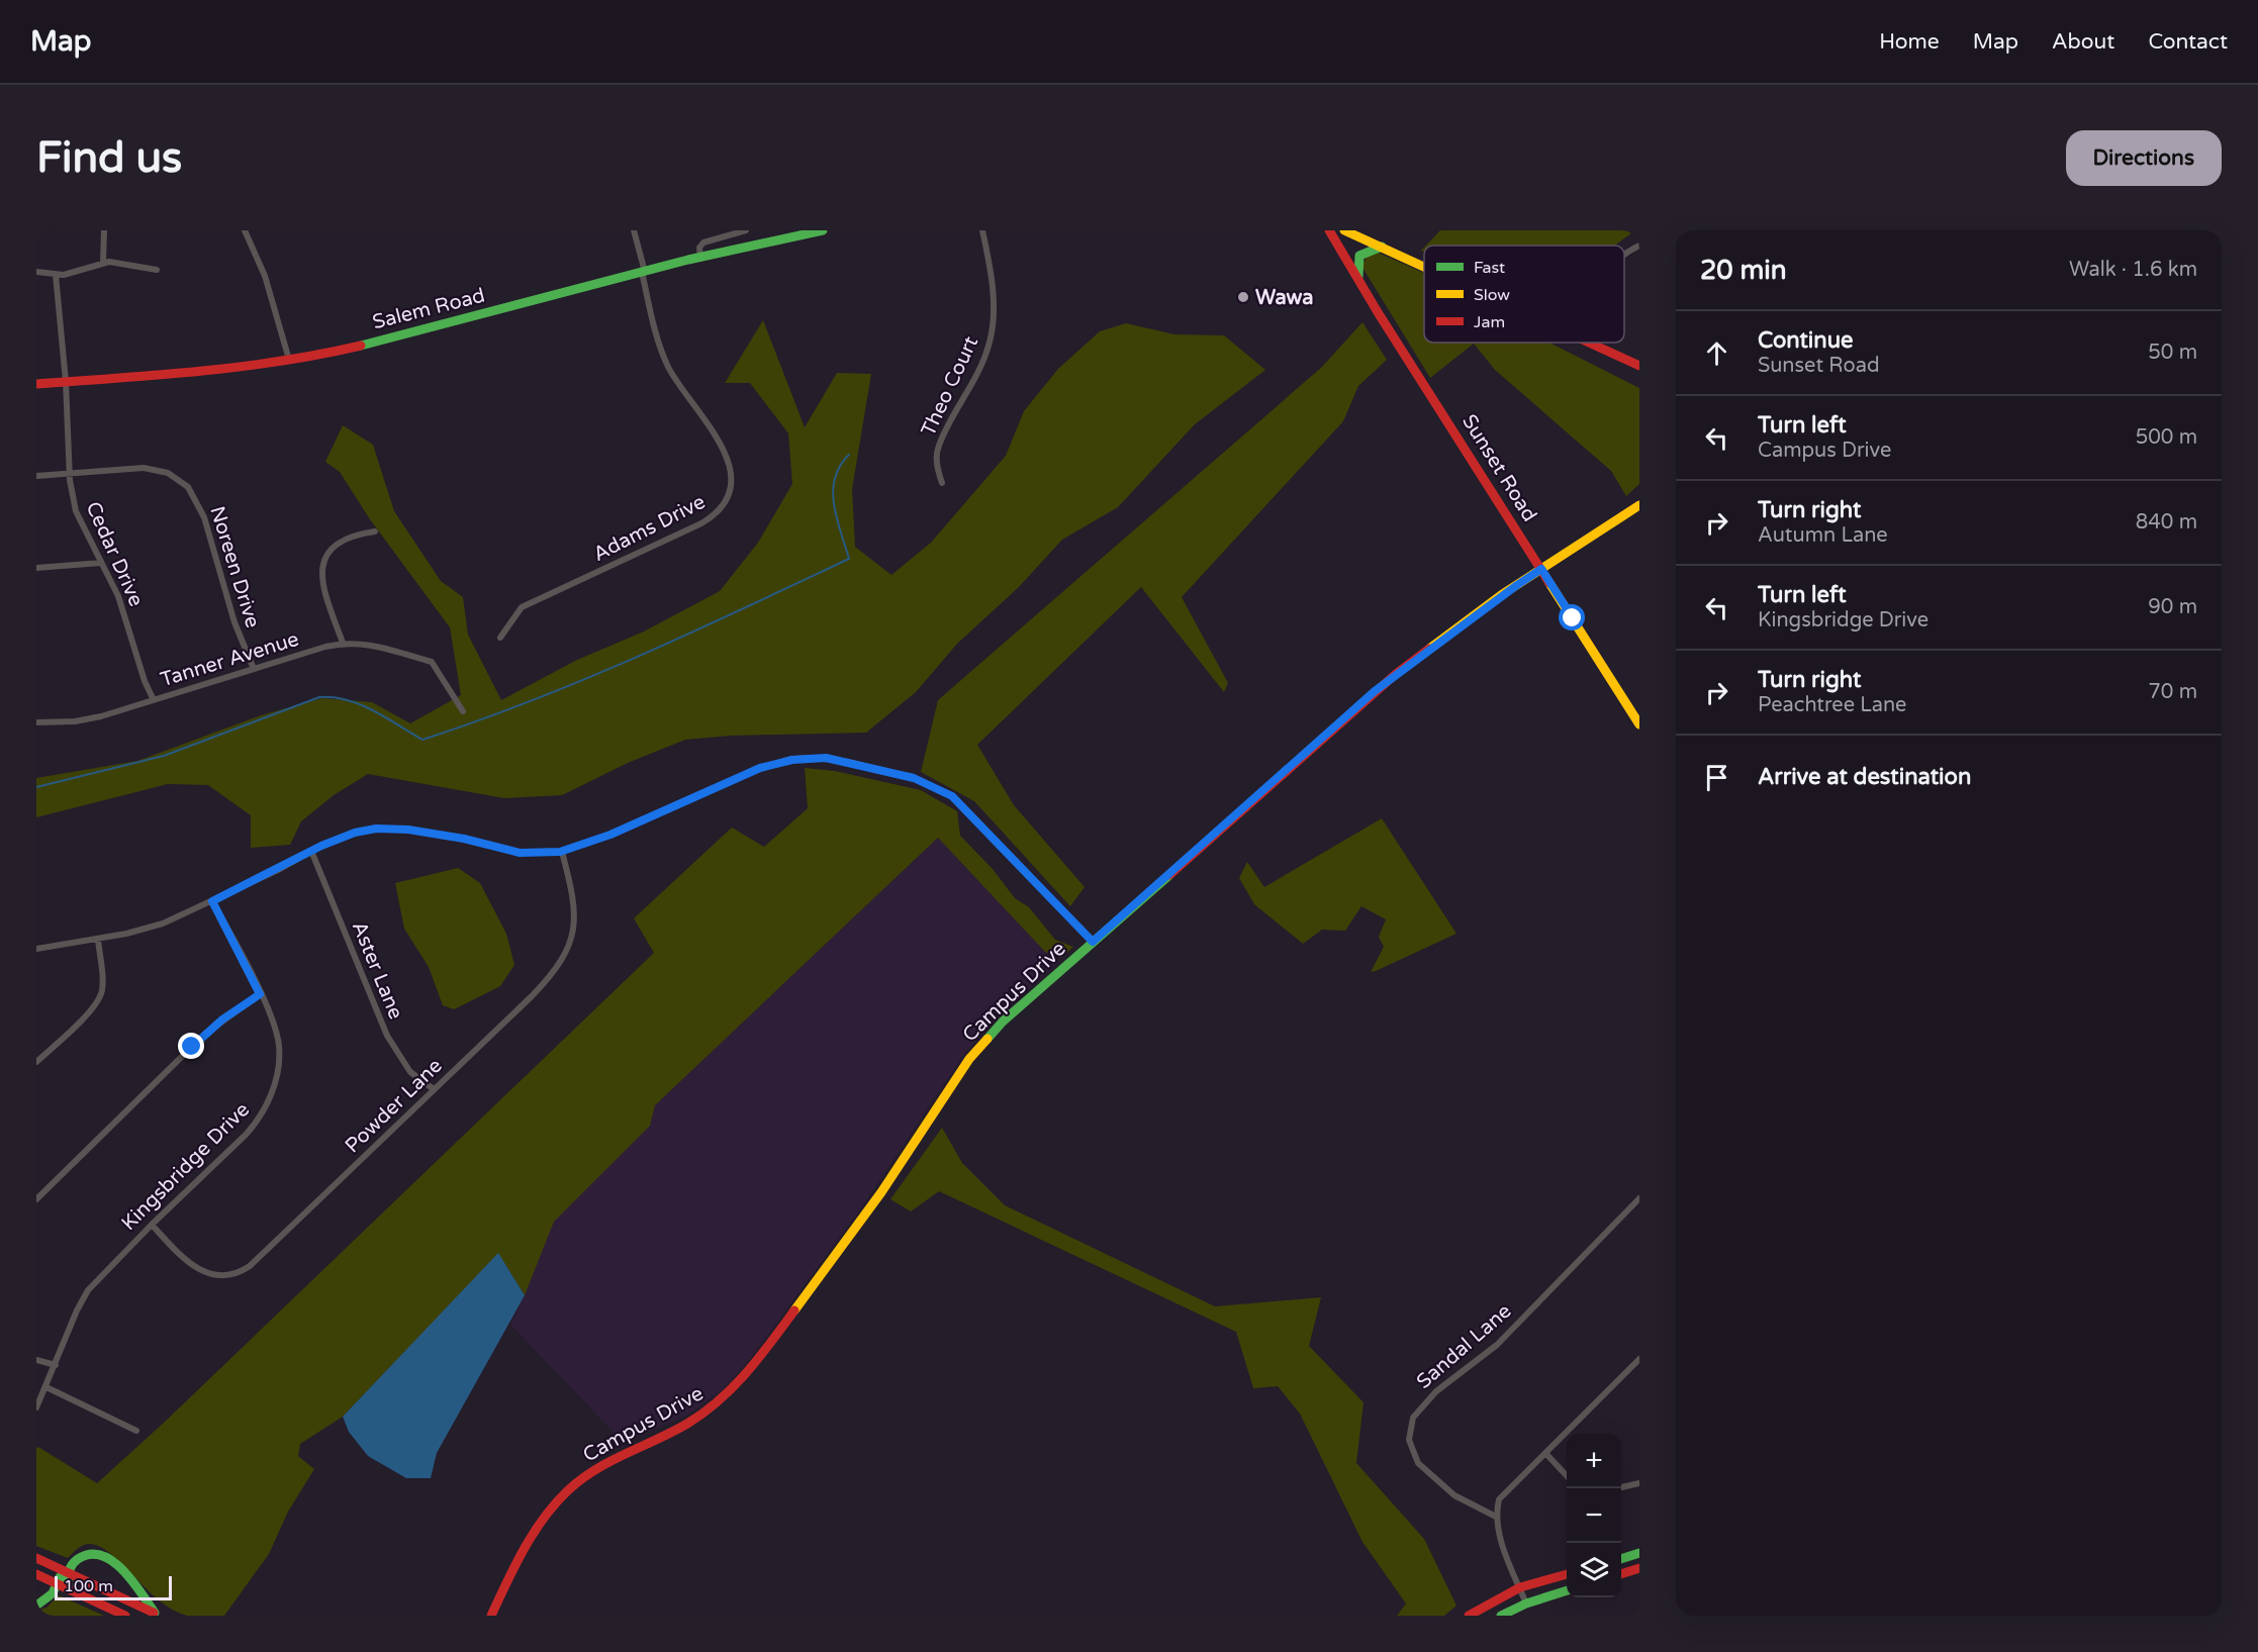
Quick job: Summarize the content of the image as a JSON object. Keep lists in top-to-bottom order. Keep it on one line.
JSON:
{"streets":{"main road":["Salem Road","Sunset Road","Campus Drive"],"street":["Theo Court","Adams Drive","Cedar Drive","Noreen Drive","Tanner Avenue","Aster Lane","Powder Lane","Kingsbridge Drive","Sandal Lane"]},"crossings":[["Salem Road","Adams Drive"],["Salem Road","Cedar Drive"],["Sunset Road","Campus Drive"],["Cedar Drive","Noreen Drive"],["Cedar Drive","Tanner Avenue"],["Noreen Drive","Tanner Avenue"],["Aster Lane","Powder Lane"],["Powder Lane","Kingsbridge Drive"]],"places":["Wawa"],"legend":["Fast","Slow","Jam"],"scale_bar":"100 m","page":{"header":"Map","nav":["Home","Map","About","Contact"],"buttons":"Directions","title":"Find us","heading":["20 min","Walk · 1.6 km"],"list":[["Continue","Sunset Road","50 m"],["Turn left","Campus Drive","500 m"],["Turn right","Autumn Lane","840 m"],["Turn left","Kingsbridge Drive","90 m"],["Turn right","Peachtree Lane","70 m"],"Arrive at destination"],"map_buttons":["+","−"],"scale":"100 m"}}
